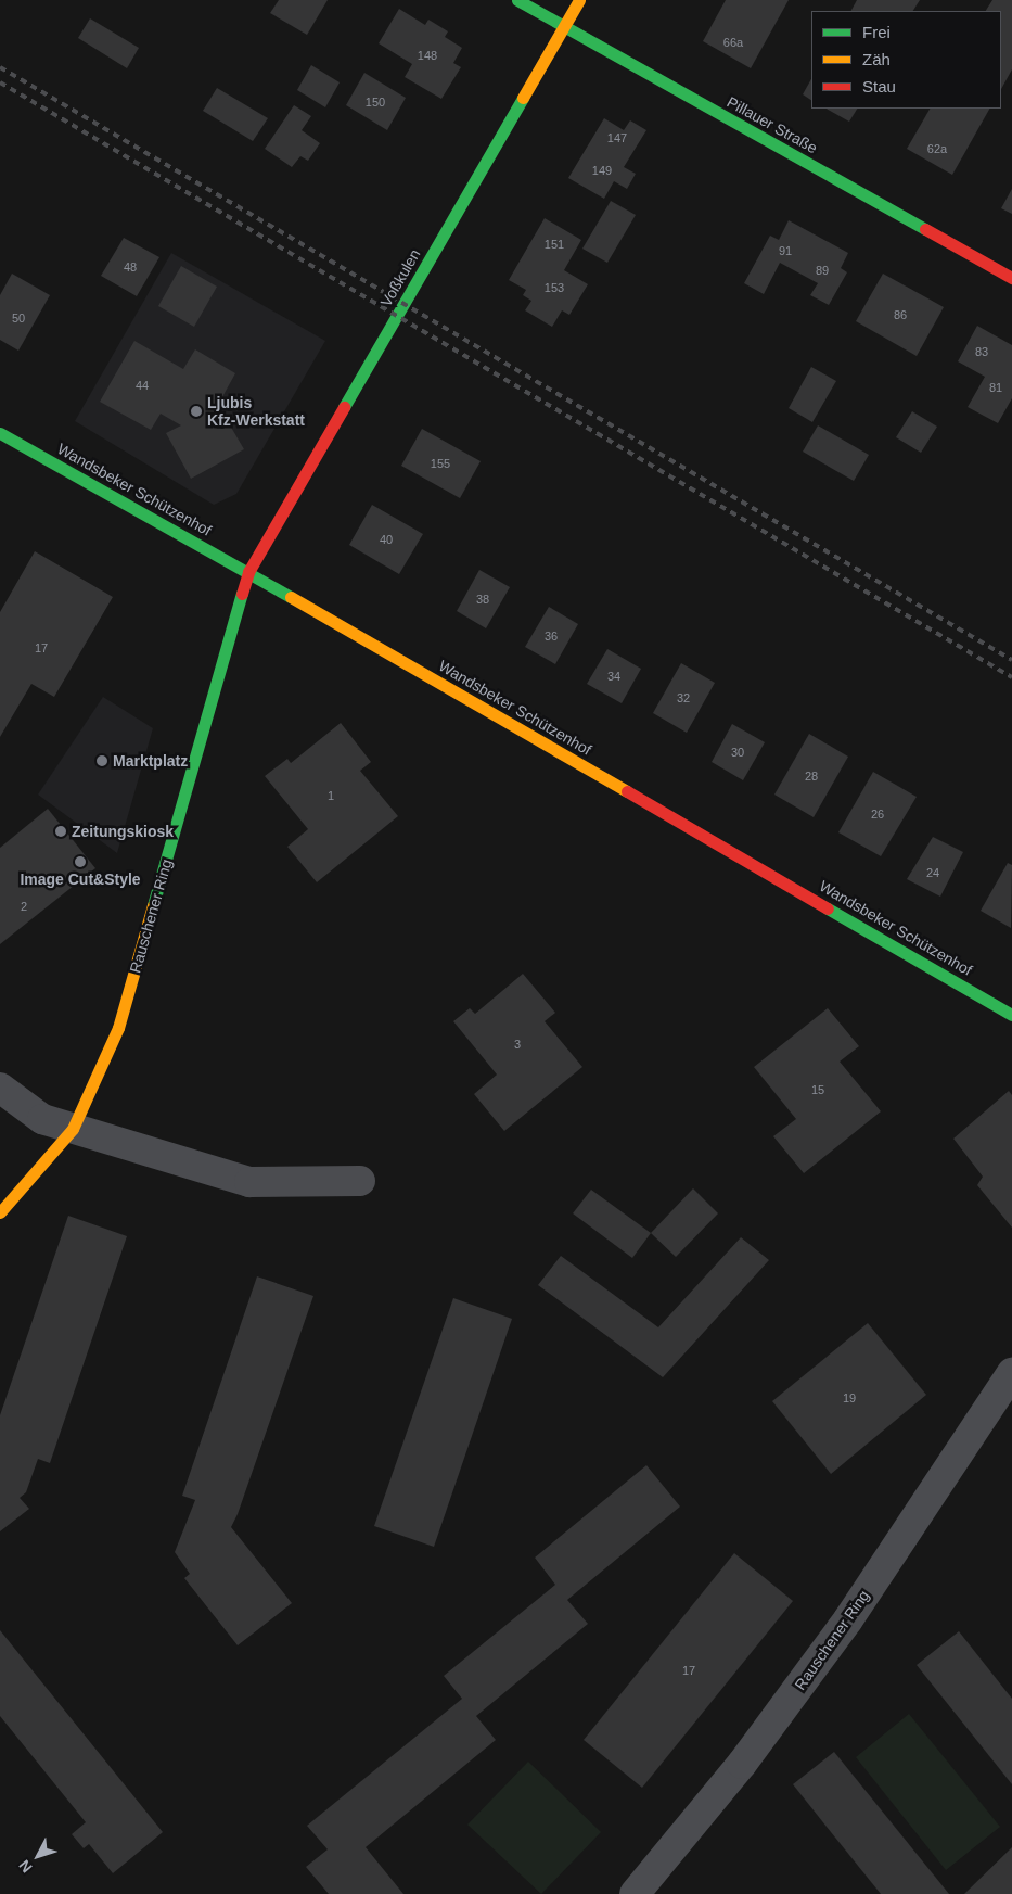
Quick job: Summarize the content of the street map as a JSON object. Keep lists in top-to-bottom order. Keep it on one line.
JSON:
{"streets":{"street":["Pillauer Straße","Voßkulen","Wandsbeker Schützenhof","Rauschener Ring"]},"crossings":[["Pillauer Straße","Voßkulen"],["Voßkulen","Wandsbeker Schützenhof"],["Voßkulen","Rauschener Ring"],["Wandsbeker Schützenhof","Rauschener Ring"]],"places":["Ljubis Kfz-Werkstatt","Marktplatz","Zeitungskiosk","Image Cut&Style"],"house_numbers":["66a","148","150","147","62a","149","151","91","48","89","153","86","50","83","44","81","155","40","38","36","17","34","32","30","28","1","26","24","2","3","15","19","17"],"legend":["Frei","Zäh","Stau"],"north":"bottom left"}
